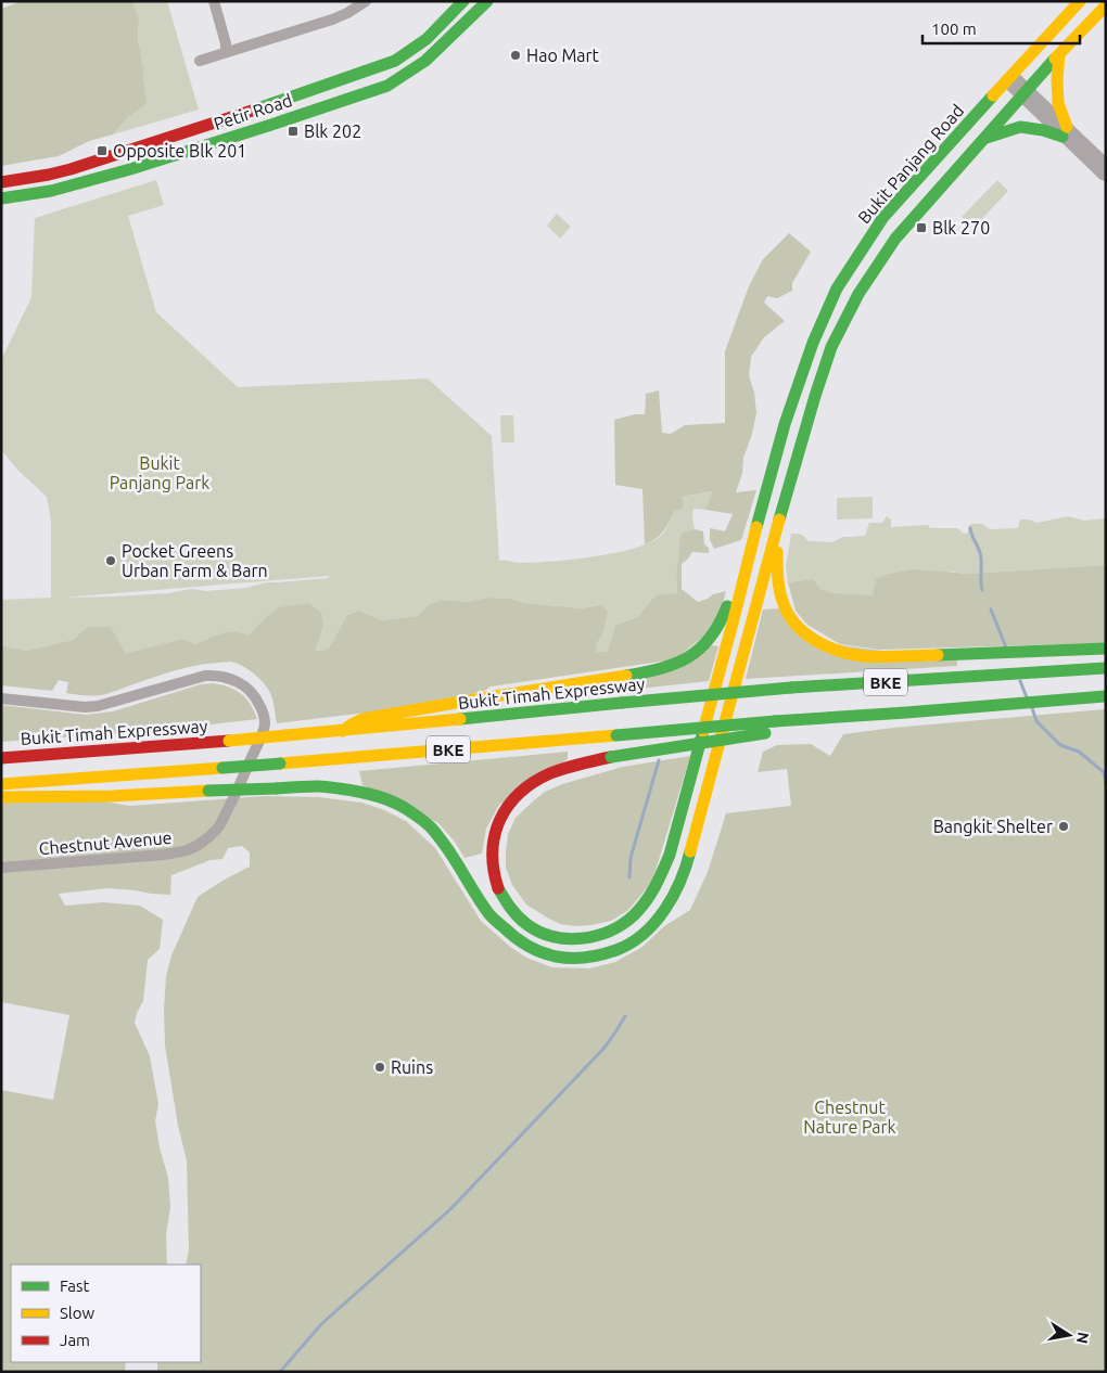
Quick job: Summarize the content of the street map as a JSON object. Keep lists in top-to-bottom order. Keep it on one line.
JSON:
{"streets":{"main road":["Petir Road","Bukit Panjang Road","BKE","Bukit Timah Expressway"],"street":["Chestnut Avenue"]},"crossings":[["Bukit Panjang Road","BKE"]],"parks":["Bukit Panjang Park","Chestnut Nature Park"],"places":{"other":["Hao Mart","Pocket Greens Urban Farm & Barn","Bangkit Shelter","Ruins"],"transit":["Blk 202","Opposite Blk 201","Blk 270"]},"legend":["Fast","Slow","Jam"],"scale_bar":"100 m","north":"right"}
